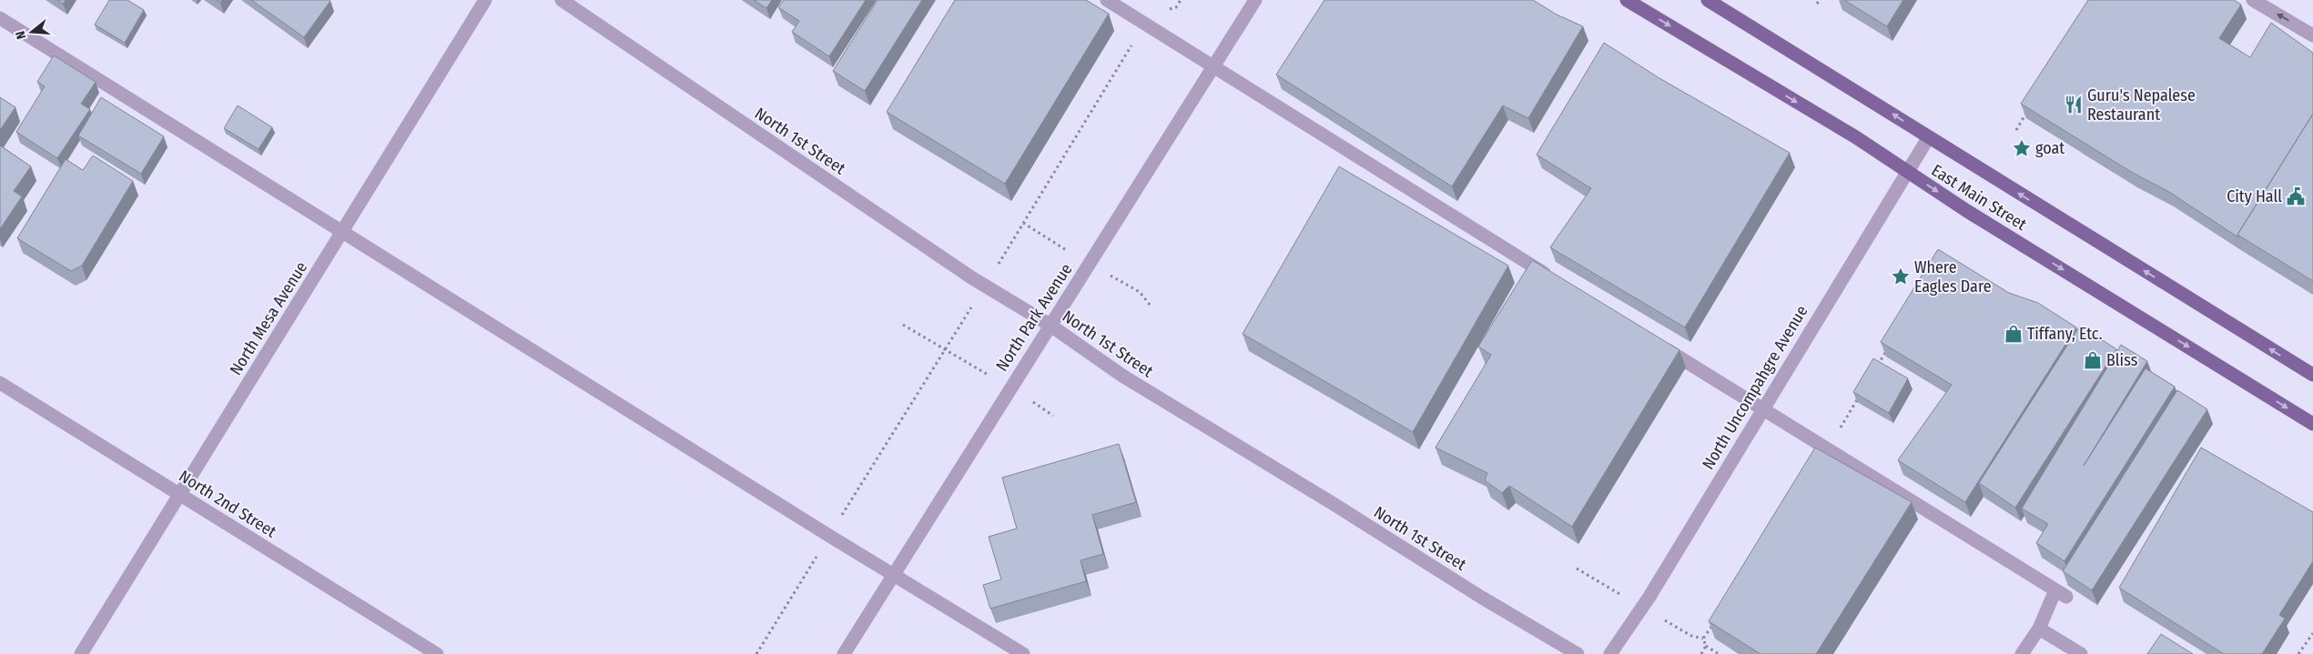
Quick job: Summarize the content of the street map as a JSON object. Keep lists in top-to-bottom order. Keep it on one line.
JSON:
{"streets":{"main road":["East Main Street"],"street":["North 1st Street","North Park Avenue","North Mesa Avenue","North Uncompahgre Avenue","North 2nd Street"]},"crossings":[["North 1st Street","North Park Avenue"],["East Main Street","North Uncompahgre Avenue"],["North Mesa Avenue","North 2nd Street"]],"places":{"restaurant":["Guru's Nepalese Restaurant"],"place":["goat","Where Eagles Dare"],"public building":["City Hall"],"shop":["Tiffany, Etc.","Bliss"]},"north":"left"}
